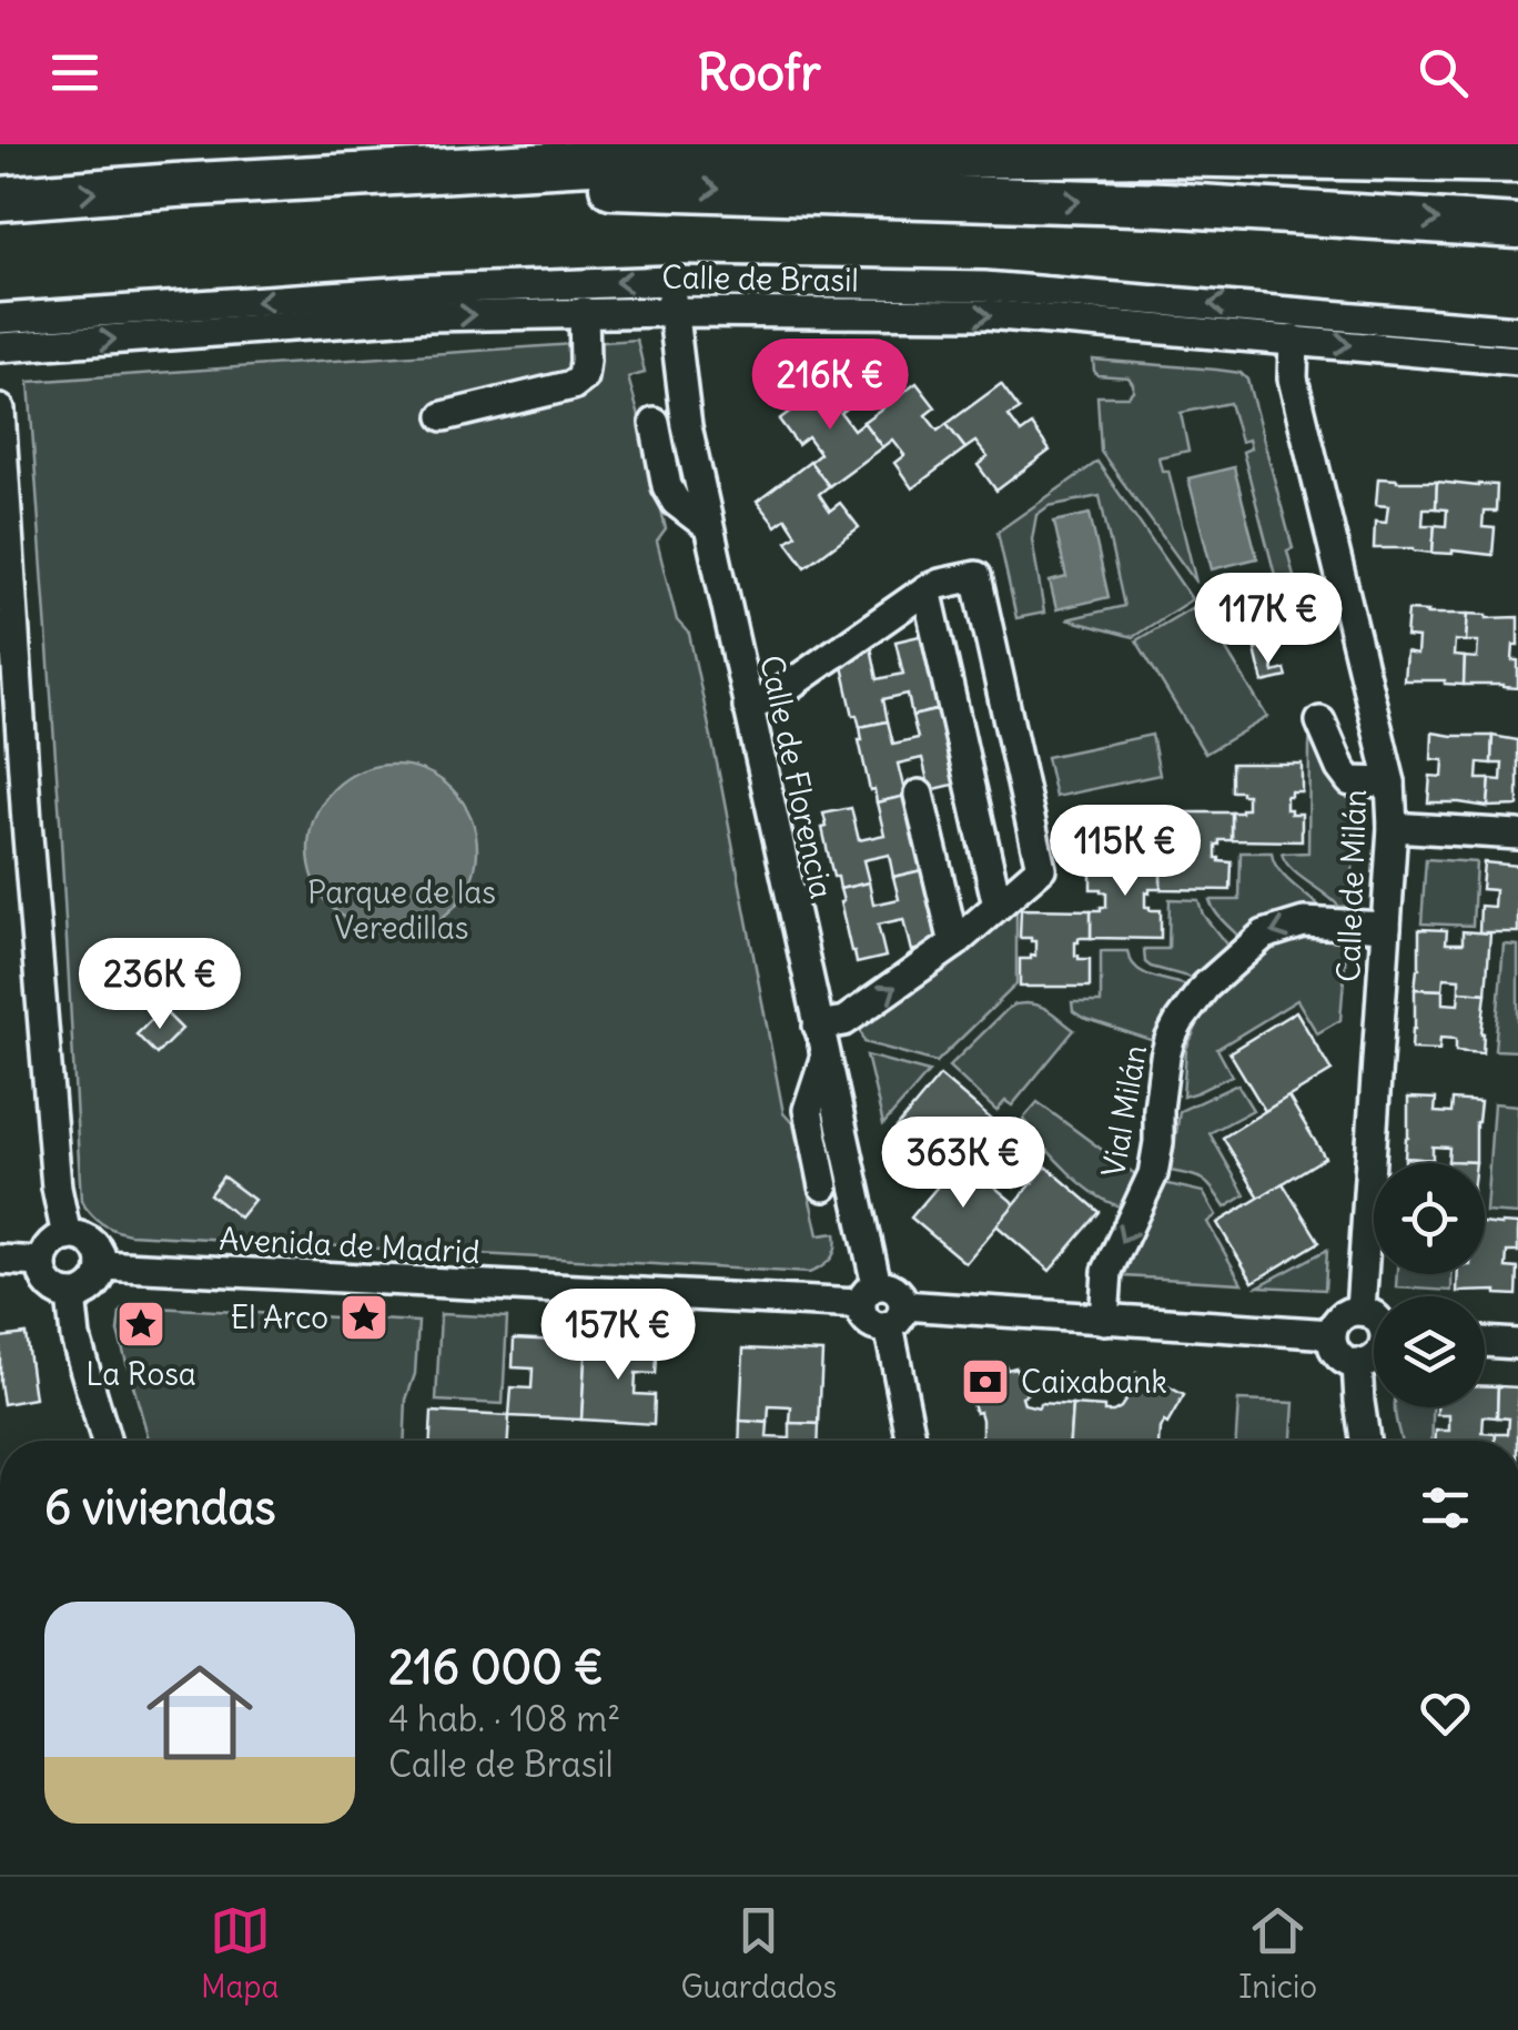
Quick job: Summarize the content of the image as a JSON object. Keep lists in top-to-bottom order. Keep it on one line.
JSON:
{"streets":{"street":["Calle de Brasil","Calle de Florencia","Calle de Milán","Vial Milán","Avenida de Madrid"]},"crossings":[["Calle de Brasil","Calle de Florencia"],["Calle de Brasil","Calle de Milán"],["Calle de Florencia","Avenida de Madrid"],["Calle de Milán","Vial Milán"]],"one_way":["Vial Milán"],"parks":["Parque de las Veredillas"],"places":{"place":["El Arco","La Rosa"],"bank":["Caixabank"]},"page":{"header":"Roofr","price":["216K €","117K €","115K €","236K €","363K €","157K €"],"heading":"6 viviendas","list":[{"name":"216 000 €","note":"4 hab. · 108 m² · Calle de Brasil"}],"tabs":["Mapa","Guardados","Inicio"]}}
